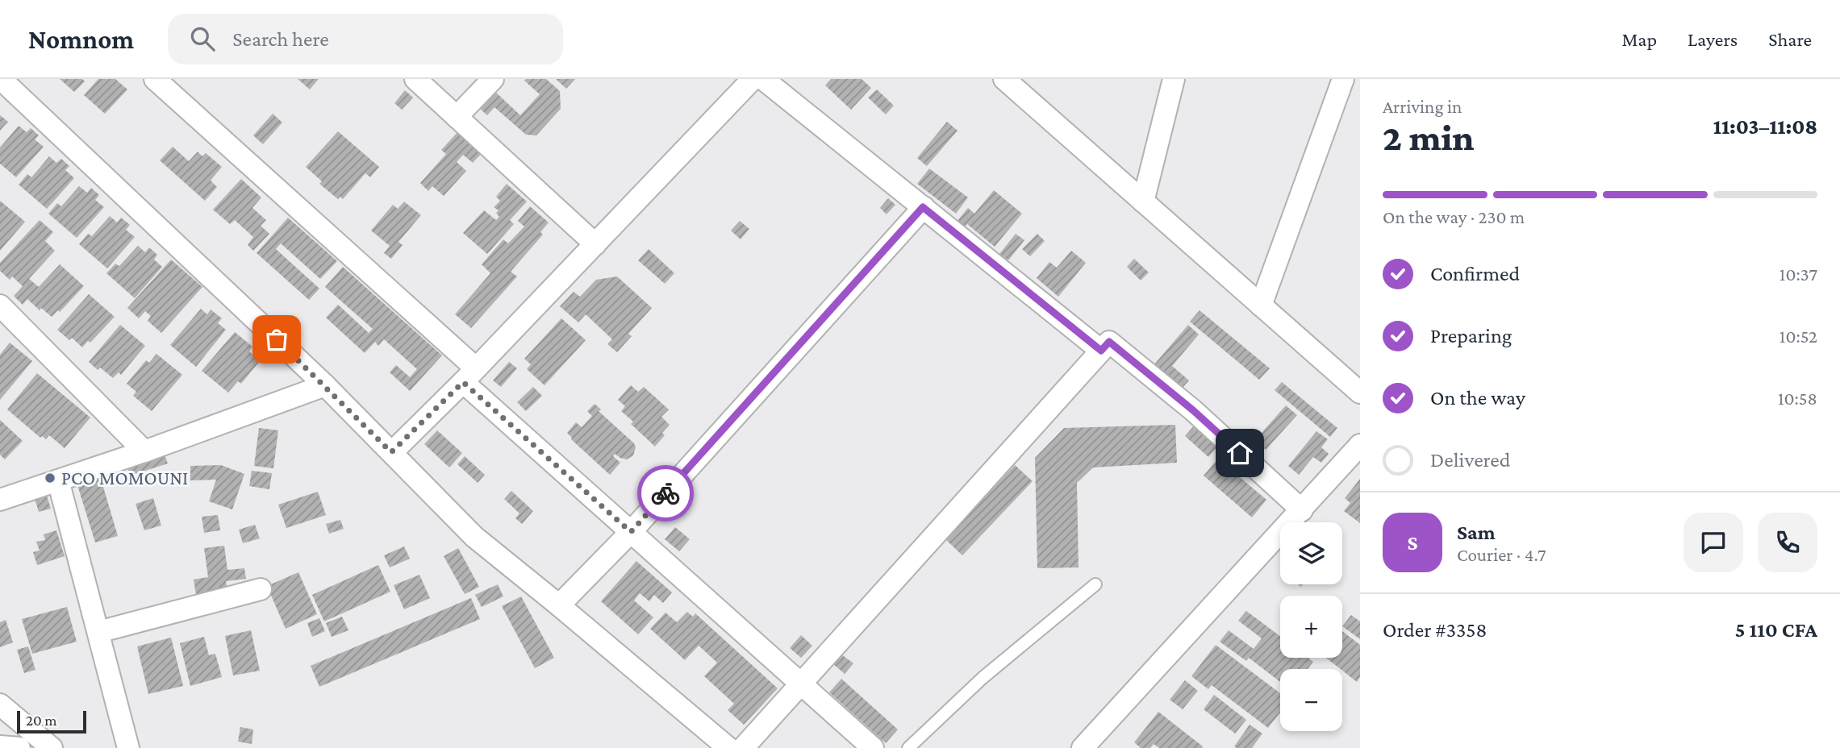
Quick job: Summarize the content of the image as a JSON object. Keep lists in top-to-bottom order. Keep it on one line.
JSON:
{"places":["PCO MOMOUNI"],"scale_bar":"20 m","page":{"header":"Nomnom","search":"Search here","nav":["Map","Layers","Share"],"heading":["2 min","Arriving in","11:03–11:08"],"panel":["Sam","Courier · 4.7","Order #3358","5 110 CFA"],"bar":"On the way · 230 m","list":[["Confirmed","10:37"],["Preparing","10:52"],["On the way","10:58"],"Delivered"],"round":"S","map_buttons":["+","−"],"scale":"20 m"}}
